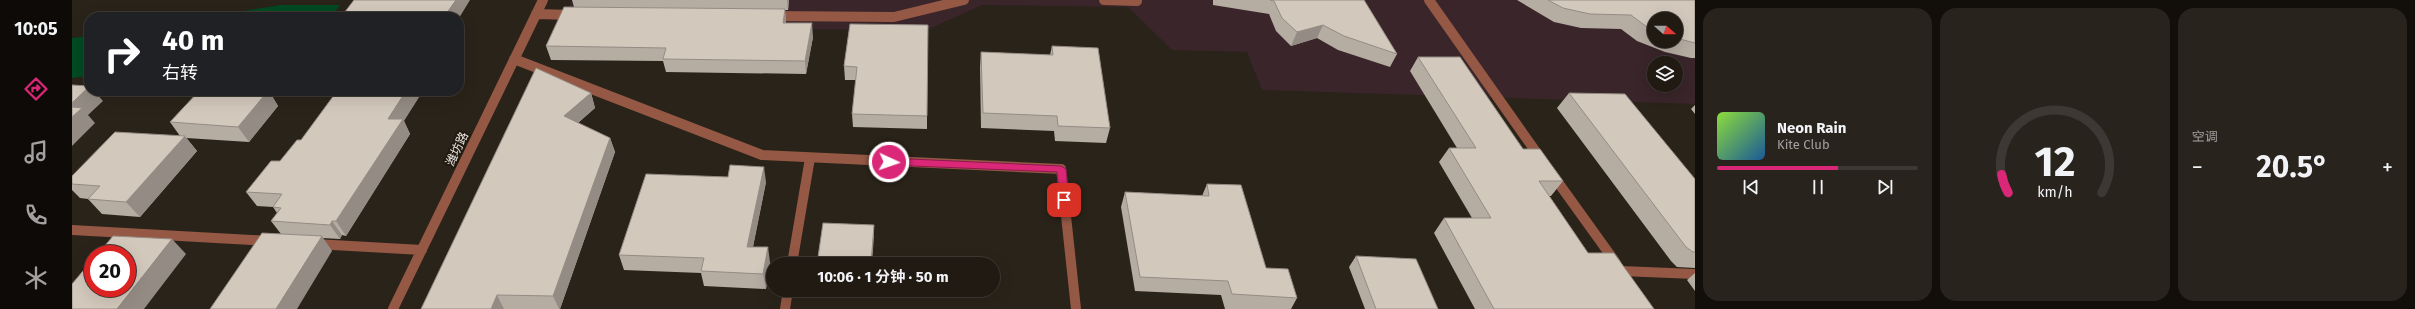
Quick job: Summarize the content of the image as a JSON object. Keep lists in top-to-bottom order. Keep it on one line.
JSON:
{"streets":{"street":["潍坊路"]},"north":"right","page":{"tabs":"10:05","tile":"空调","turn":["40 m","右转"],"song":["Neon Rain","Kite Club"],"heat":["−","20.5°","+"],"limit":"20","trip":"10:06 · 1 分钟 · 50 m","gauge":["12","km/h"]}}
